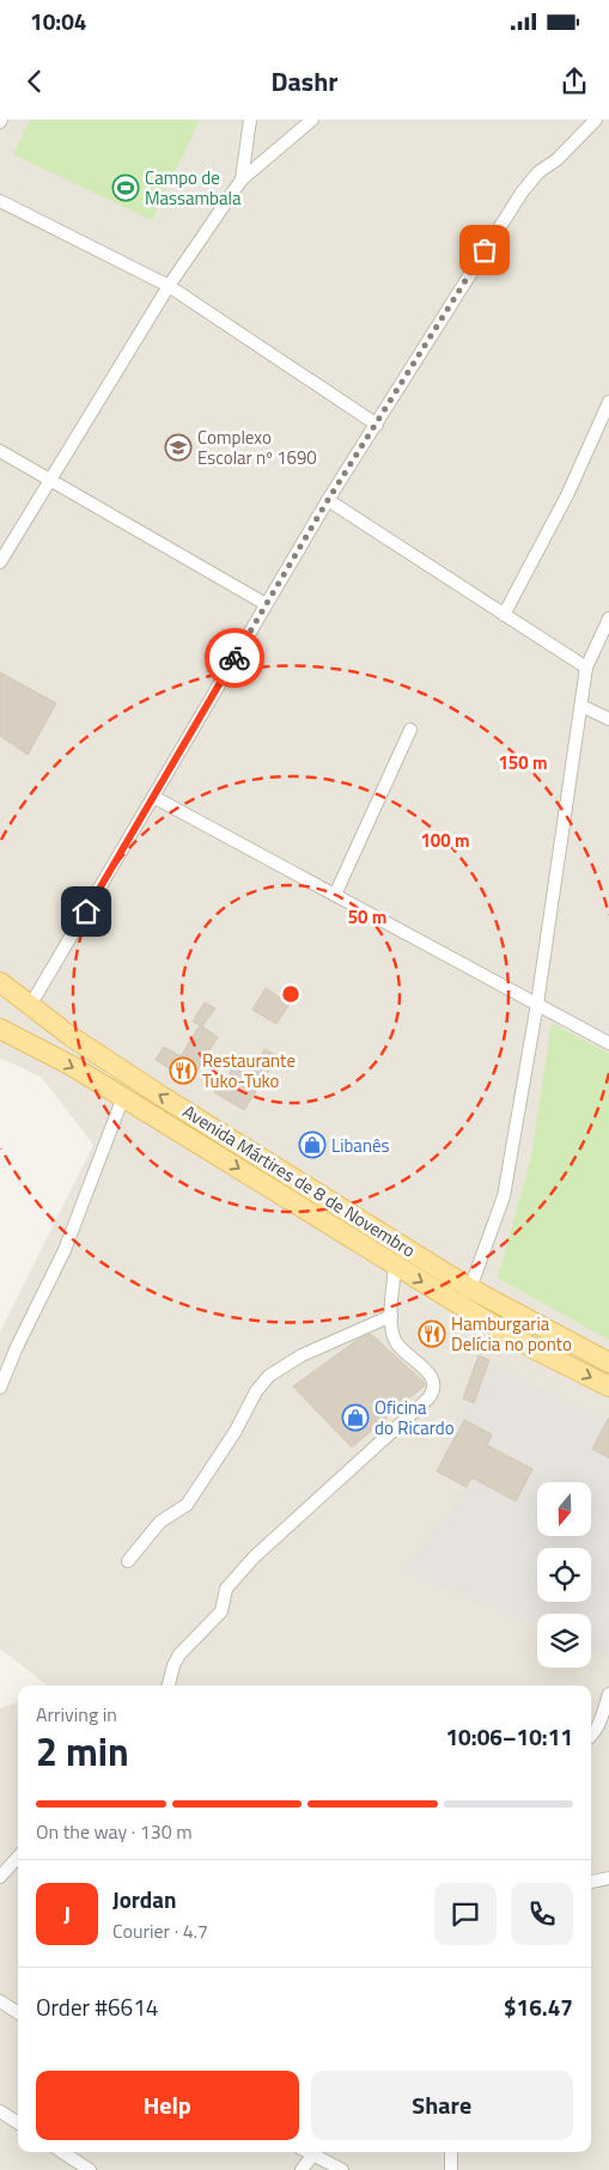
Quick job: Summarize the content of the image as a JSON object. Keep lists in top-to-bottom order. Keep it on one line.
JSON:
{"streets":{"main road":["Avenida Mártires de 8 de Novembro"]},"places":{"sports":["Campo de Massambala"],"school or university":["Complexo Escolar nº 1690"],"restaurant":["Restaurante Tuko-Tuko","Hamburgaria Delícia no ponto"],"shop":["Libanês","Oficina do Ricardo"]},"north":"bottom","page":{"status":"10:04","header":"Dashr","heading":["2 min","Arriving in","10:06–10:11"],"panel":["Jordan","Courier · 4.7","Order #6614","$16.47"],"bar":"On the way · 130 m","round":"J","buttons":["Help","Share"]},"rings":["150 m","100 m","50 m"]}
